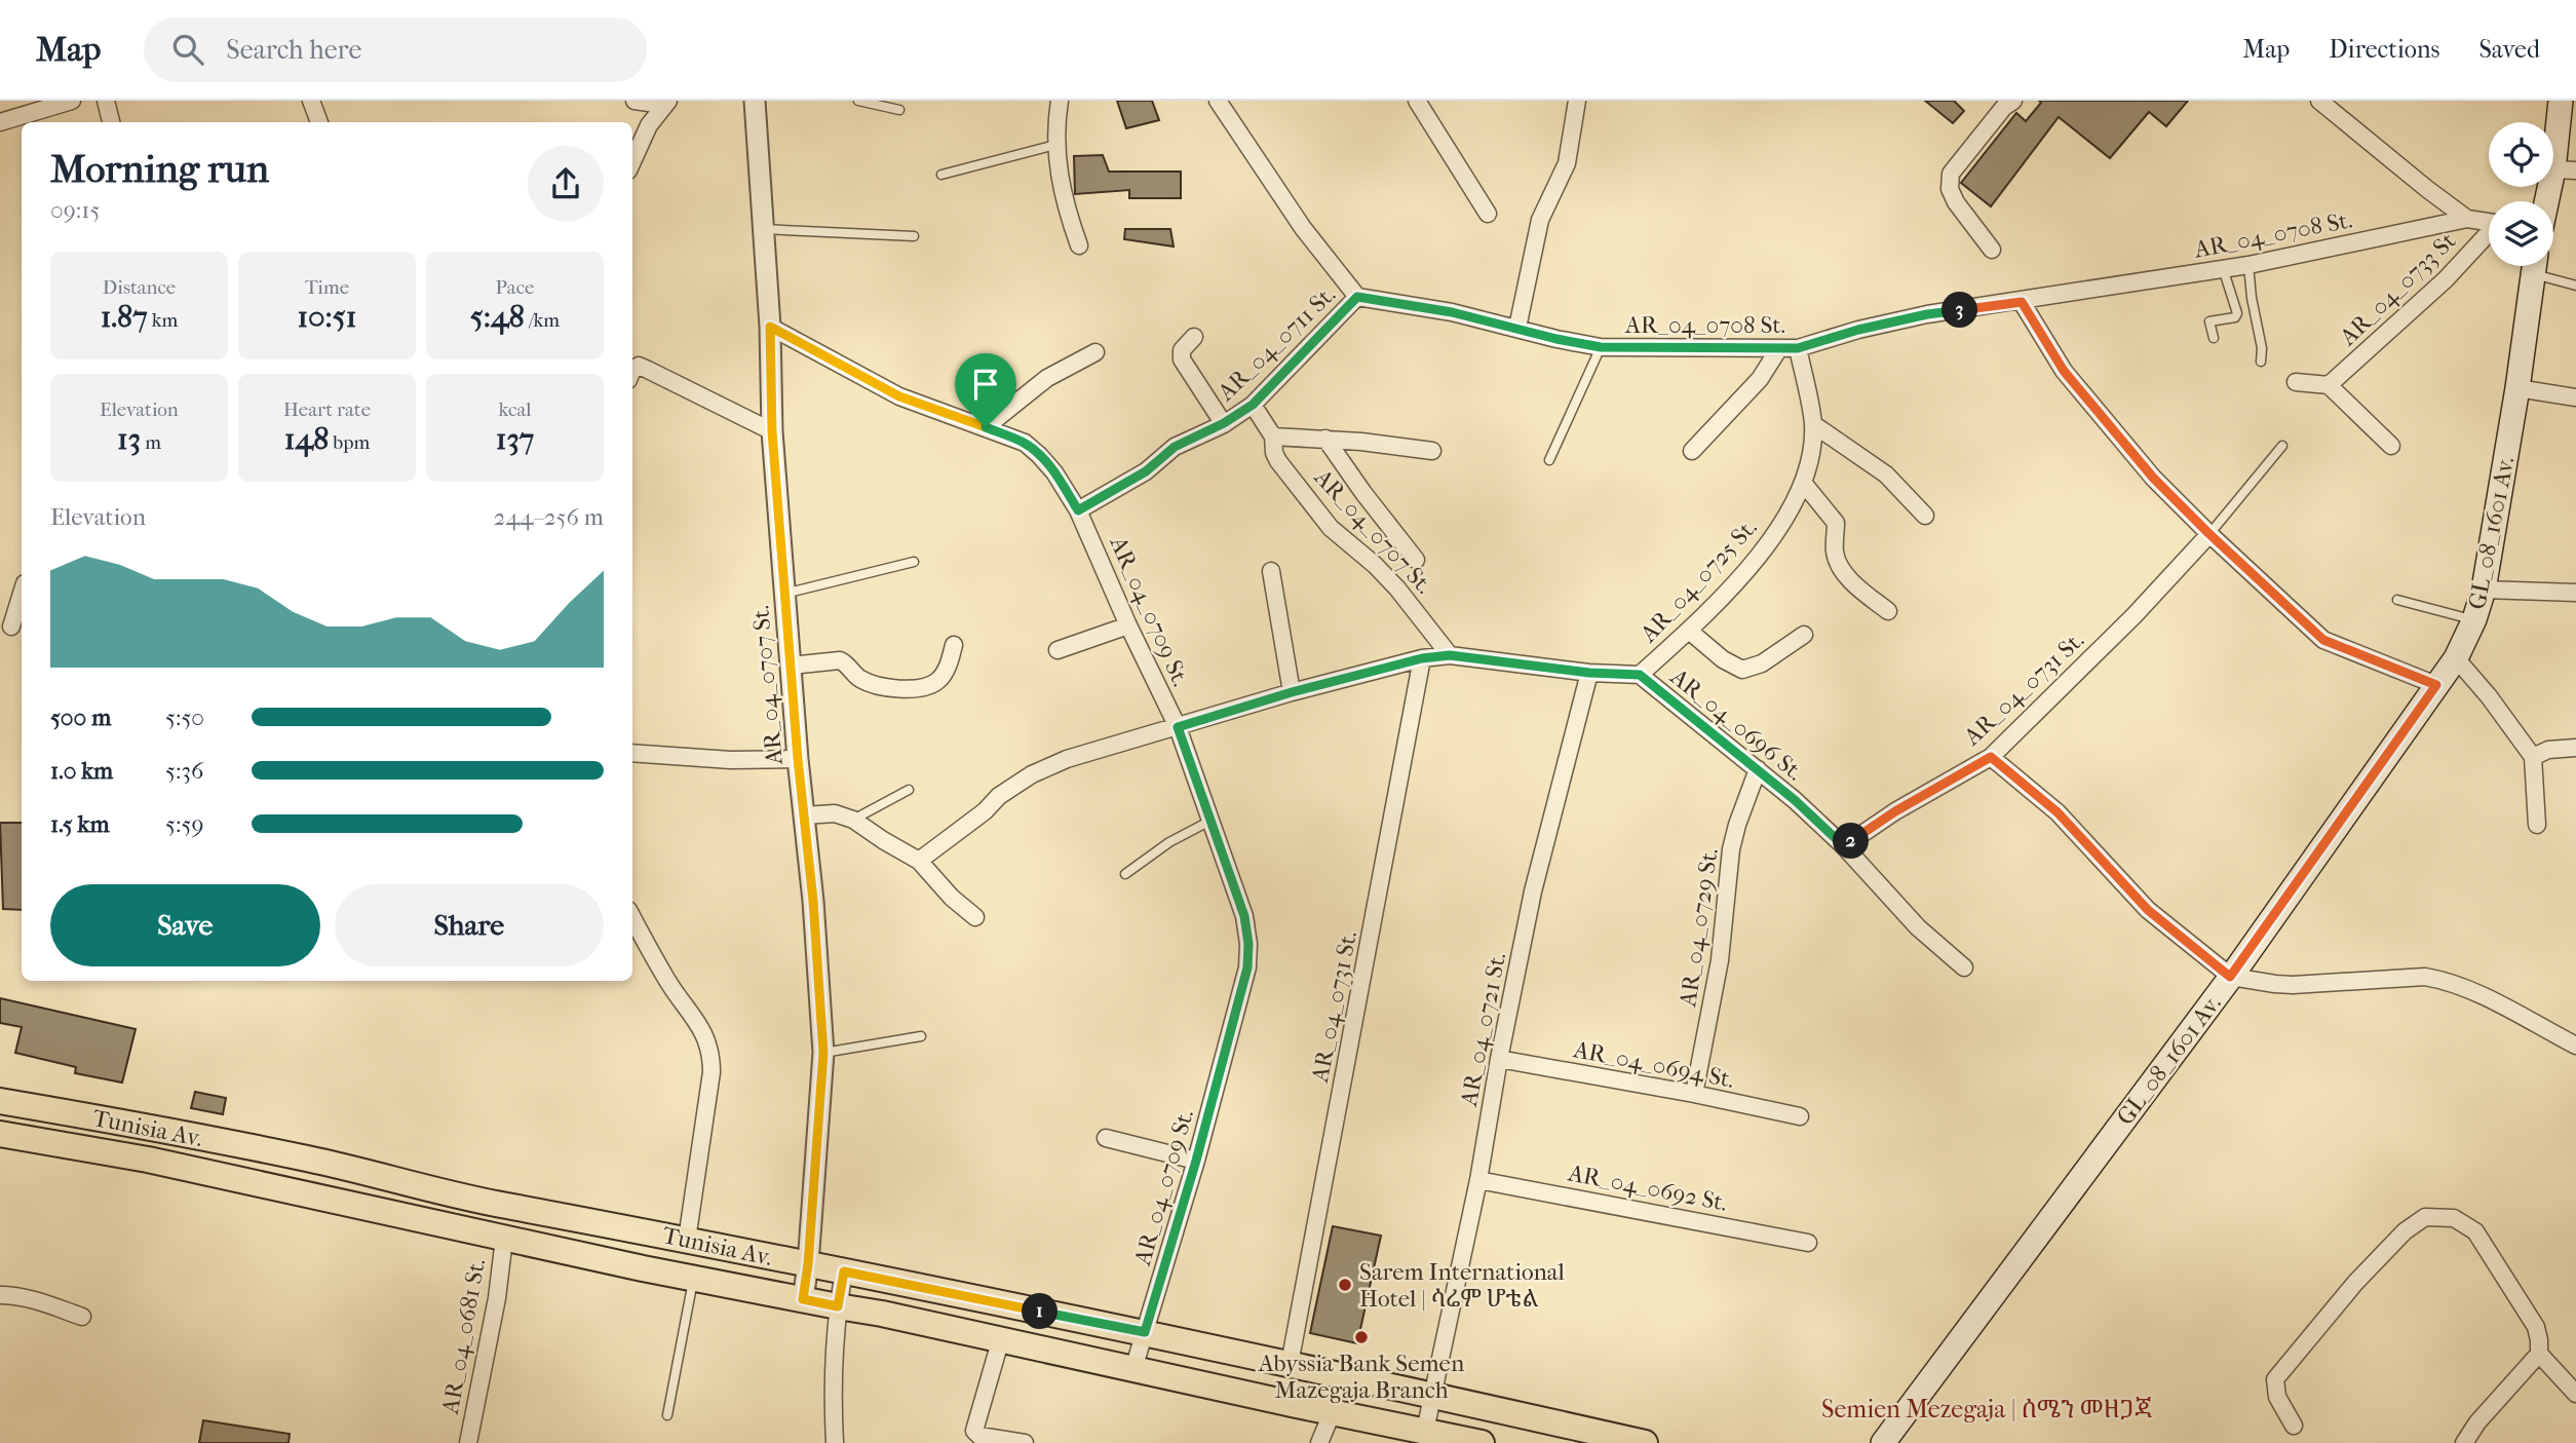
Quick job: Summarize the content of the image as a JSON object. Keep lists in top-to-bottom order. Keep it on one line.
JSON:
{"streets":{"main road":["GL_08_1601 Av.","Tunisia Av."],"street":["AR_04_0708 St.","AR_04_0733 St","AR_04_0711 St.","AR_04_0707 St.","AR_04_0725 St.","AR_04_0709 St.","AR_04_0731 St.","AR_04_0696 St.","AR_04_0729 St.","AR_04_0721 St.","AR_04_0694 St.","AR_04_0692 St.","AR_04_0681 St."]},"crossings":[["AR_04_0708 St.","AR_04_0711 St."],["AR_04_0708 St.","AR_04_0725 St."],["AR_04_0711 St.","AR_04_0707 St."],["AR_04_0711 St.","AR_04_0709 St."],["AR_04_0707 St.","AR_04_0709 St."],["AR_04_0707 St.","AR_04_0696 St."],["AR_04_0707 St.","Tunisia Av."],["AR_04_0725 St.","AR_04_0696 St."],["AR_04_0709 St.","AR_04_0696 St."],["AR_04_0709 St.","Tunisia Av."],["AR_04_0731 St.","AR_04_0696 St."],["AR_04_0731 St.","Tunisia Av."],["AR_04_0696 St.","AR_04_0729 St."],["AR_04_0696 St.","AR_04_0721 St."],["AR_04_0729 St.","AR_04_0694 St."],["AR_04_0721 St.","AR_04_0694 St."],["AR_04_0721 St.","Tunisia Av."],["AR_04_0721 St.","AR_04_0692 St."],["Tunisia Av.","AR_04_0681 St."]],"districts":["Semien Mezegaja | ሰሜን መዘጋጃ"],"places":["Sarem International Hotel | ሳሬም ሆቴል","Abyssia Bank Semen Mazegaja Branch"],"page":{"header":"Map","search":"Search here","nav":["Map","Directions","Saved"],"heading":["Morning run","09:15"],"stats":[["Distance","1.87 km"],["Time","10:51"],["Pace","5:48 /km"],["Elevation","13 m"],["Heart rate","148 bpm"],["kcal","137"]],"pins":["3","2","1"],"chart":["Elevation","244–256 m"],"list":[{"name":"500 m","note":"5:50"},{"name":"1.0 km","note":"5:36"},{"name":"1.5 km","note":"5:59"}],"buttons":["Save","Share"]}}
